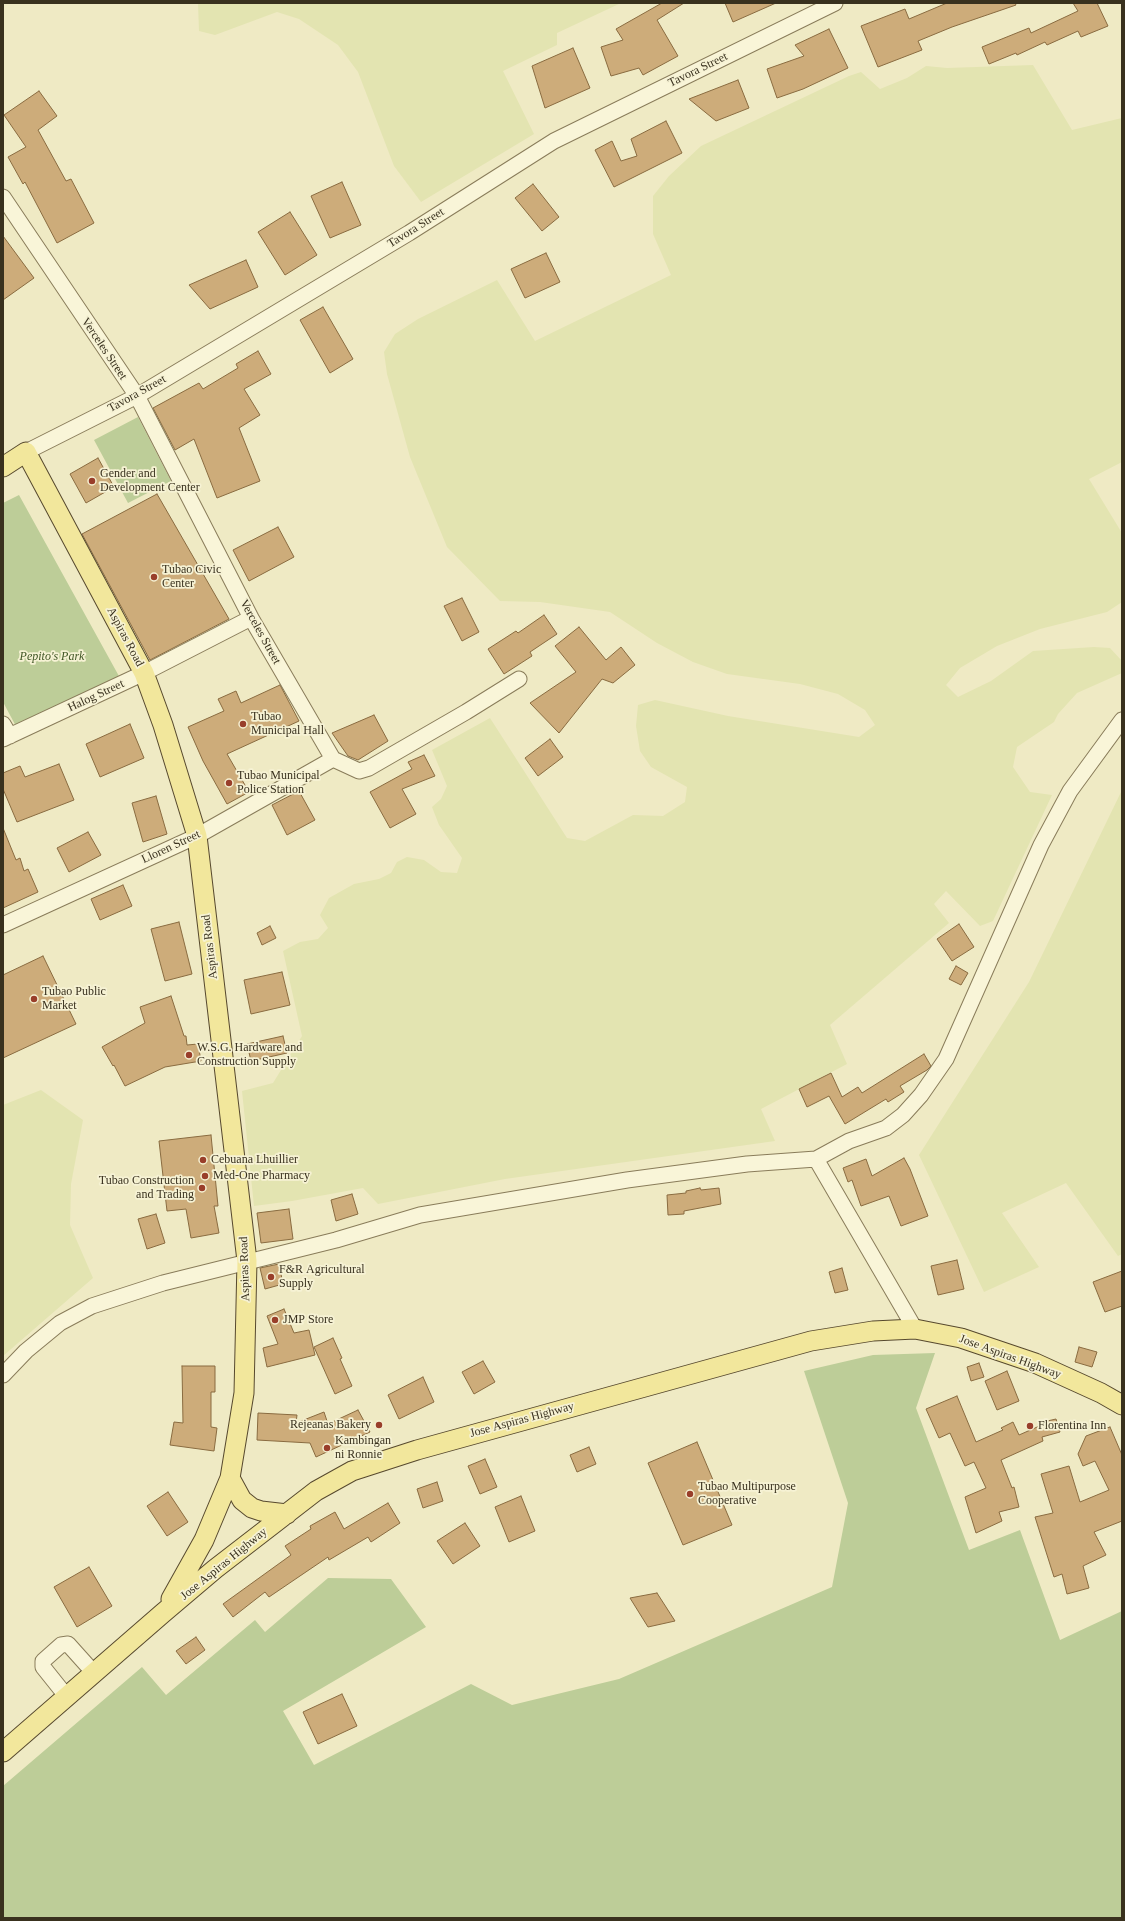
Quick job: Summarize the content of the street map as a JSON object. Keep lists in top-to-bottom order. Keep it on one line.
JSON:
{"streets":{"main road":["Tavora Street","Aspiras Road","Jose Aspiras Highway"],"street":["Verceles Street","Halog Street","Lloren Street"]},"crossings":[["Tavora Street","Verceles Street"],["Tavora Street","Aspiras Road"],["Verceles Street","Halog Street"],["Verceles Street","Lloren Street"],["Aspiras Road","Halog Street"],["Aspiras Road","Lloren Street"],["Aspiras Road","Jose Aspiras Highway"]],"parks":["Pepito's Park"],"places":["Gender and Development Center","Tubao Civic Center","Tubao Municipal Hall","Tubao Municipal Police Station","Tubao Public Market","W.S.G. Hardware and Construction Supply","Cebuana Lhuillier","Med-One Pharmacy","Tubao Construction and Trading","F&R Agricultural Supply","JMP Store","Rejeanas Bakery","Florentina Inn","Kambingan ni Ronnie","Tubao Multipurpose Cooperative"]}
